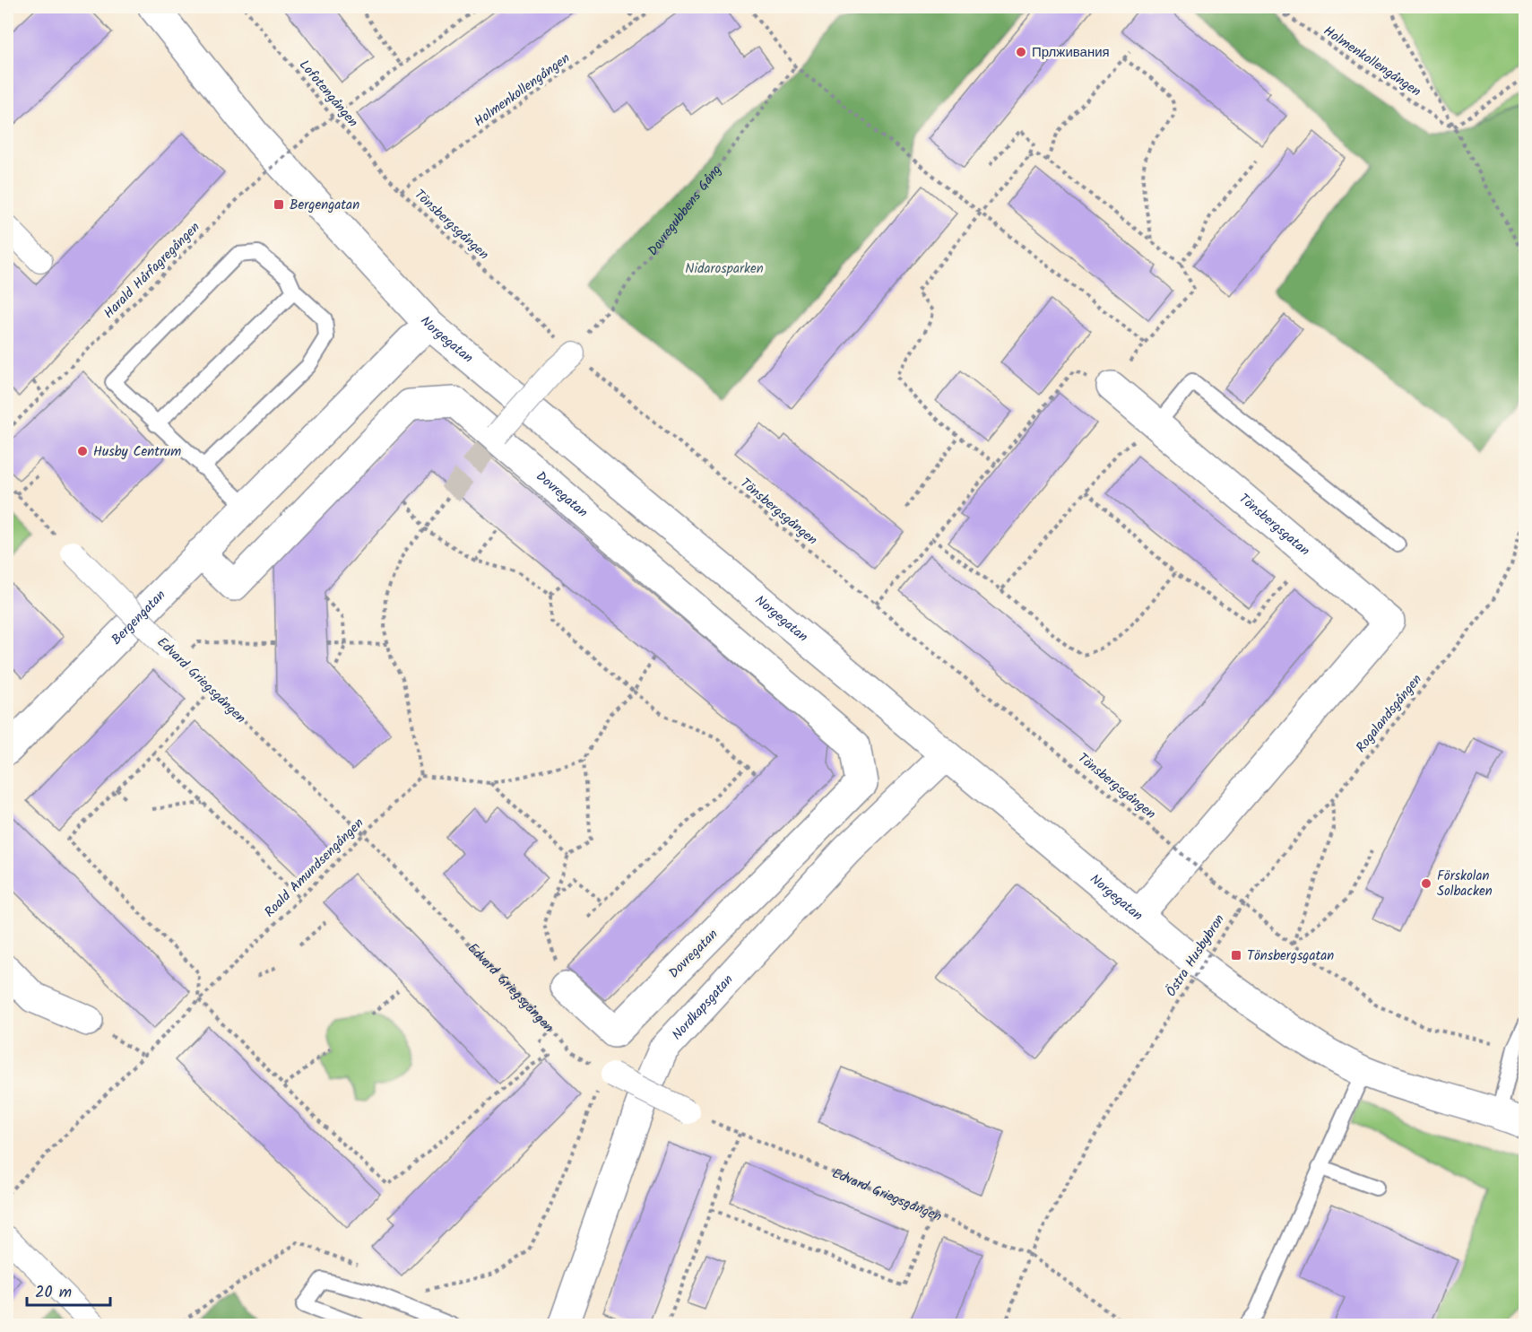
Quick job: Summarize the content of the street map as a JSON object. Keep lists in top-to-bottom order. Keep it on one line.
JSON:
{"streets":{"street":["Norgegatan","Dovregatan","Tönsbergsgatan","Bergengatan","Edvard Griegsgången","Nordkapsgatan"],"path":["Holmenkollengången","Lofotengången","Dovregubbens Gång","Tönsbergsgången","Harald Hårfagregången","Rogalandsgången","Roald Amundsengången","Östra Husbybron"]},"crossings":[["Holmenkollengången","Lofotengången"],["Holmenkollengången","Tönsbergsgången"],["Lofotengången","Tönsbergsgången"],["Lofotengången","Harald Hårfagregången"],["Dovregubbens Gång","Tönsbergsgången"],["Tönsbergsgången","Rogalandsgången"],["Norgegatan","Tönsbergsgatan"],["Norgegatan","Bergengatan"],["Norgegatan","Nordkapsgatan"],["Dovregatan","Bergengatan"],["Edvard Griegsgången","Roald Amundsengången"],["Edvard Griegsgången","Östra Husbybron"],["Rogalandsgången","Östra Husbybron"]],"parks":["Nidarosparken"],"places":{"other":["Прлживания","Husby Centrum","Förskolan Solbacken"],"transit":["Bergengatan","Tönsbergsgatan"]},"scale_bar":"20 m"}
